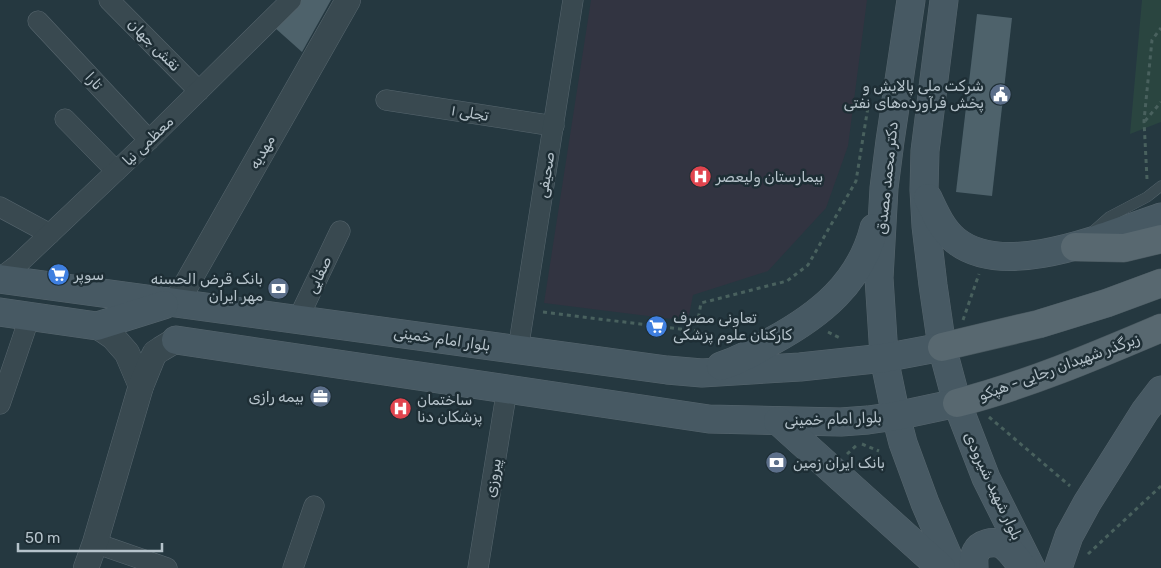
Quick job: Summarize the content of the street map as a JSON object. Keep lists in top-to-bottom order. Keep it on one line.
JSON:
{"streets":{"main road":["دکتر محمد مصدق","بلوار امام خمینی","زیرگذر شهیدان رجایی - هپکو","بلوار شهید شیرودی"],"street":["نقش جهان","تارا","تجلی ١","معظمی نیا","مهدیه","صحیفی","صفایی","پیروزی"]},"crossings":[["نقش جهان","معظمی نیا"],["تارا","معظمی نیا"],["تجلی ١","صحیفی"],["معظمی نیا","بلوار امام خمینی"],["مهدیه","بلوار امام خمینی"],["صحیفی","بلوار امام خمینی"],["دکتر محمد مصدق","بلوار امام خمینی"],["صفایی","بلوار امام خمینی"],["بلوار امام خمینی","زیرگذر شهیدان رجایی - هپکو"],["بلوار امام خمینی","پیروزی"],["بلوار امام خمینی","بلوار شهید شیرودی"],["زیرگذر شهیدان رجایی - هپکو","بلوار شهید شیرودی"]],"places":{"public building":["شرکت ملی پالایش و پخش فرآورده‌های نفتی"],"hospital":["بیمارستان ولیعصر","ساختمان پزشکان دنا"],"supermarket":["سوپر","تعاونی مصرف کارکنان علوم پزشکی"],"bank":["بانک قرض الحسنه مهر ایران","بانک ایران زمین"],"office":["بیمه رازی"]},"scale_bar":"50 m"}
